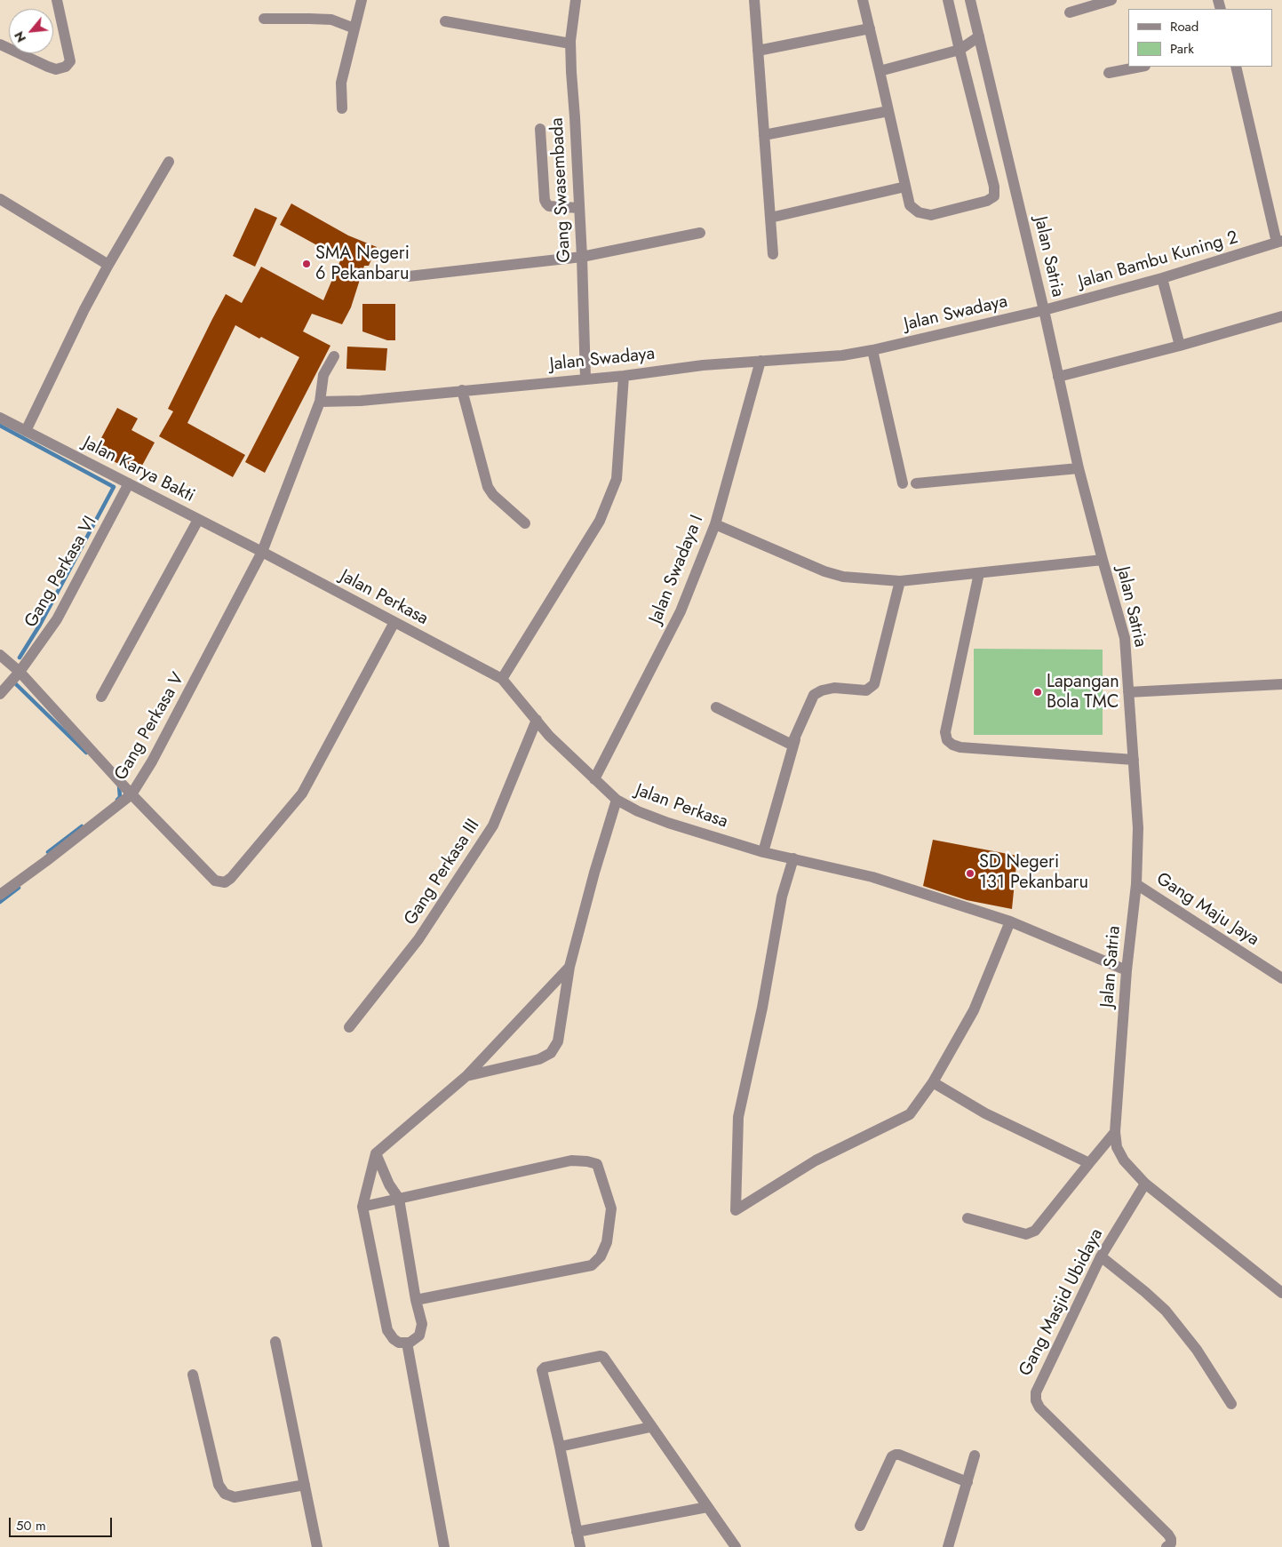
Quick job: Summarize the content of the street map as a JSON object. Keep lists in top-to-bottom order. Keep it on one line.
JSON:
{"streets":{"street":["Gang Swasembada","Jalan Satria","Jalan Bambu Kuning 2","Jalan Swadaya","Jalan Karya Bakti","Jalan Swadaya I","Gang Perkasa VI","Jalan Perkasa","Gang Perkasa V","Gang Perkasa III","Gang Maju Jaya","Gang Masjid Ubidaya"]},"crossings":[["Gang Swasembada","Jalan Swadaya"],["Jalan Satria","Jalan Bambu Kuning 2"],["Jalan Satria","Jalan Swadaya"],["Jalan Satria","Jalan Perkasa"],["Jalan Satria","Gang Maju Jaya"],["Jalan Satria","Gang Masjid Ubidaya"],["Jalan Bambu Kuning 2","Jalan Swadaya"],["Jalan Swadaya","Jalan Swadaya I"],["Jalan Karya Bakti","Gang Perkasa VI"],["Jalan Karya Bakti","Jalan Perkasa"],["Jalan Karya Bakti","Gang Perkasa V"],["Jalan Swadaya I","Jalan Perkasa"],["Jalan Perkasa","Gang Perkasa V"],["Jalan Perkasa","Gang Perkasa III"]],"places":["SMA Negeri 6 Pekanbaru","Lapangan Bola TMC","SD Negeri 131 Pekanbaru"],"legend":["Road","Park"],"scale_bar":"50 m","north":"bottom left"}
